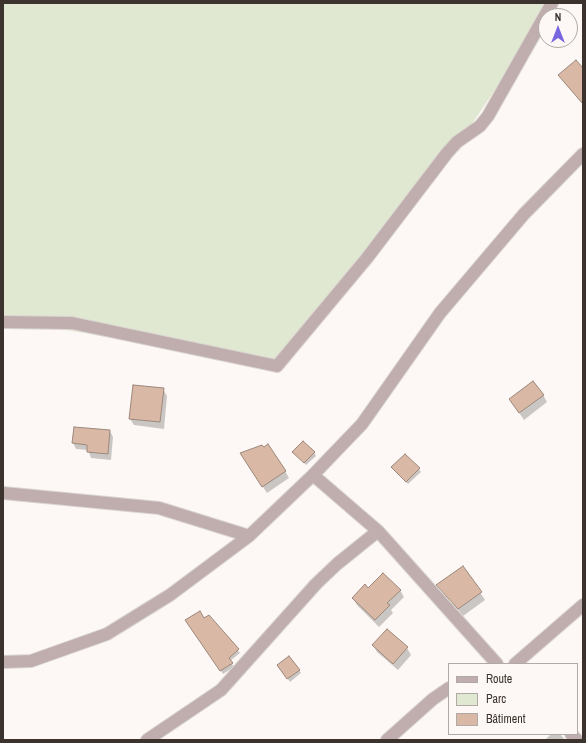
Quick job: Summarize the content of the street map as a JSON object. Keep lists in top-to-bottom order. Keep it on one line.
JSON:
{"legend":["Route","Parc","Bâtiment"],"north":"top"}
